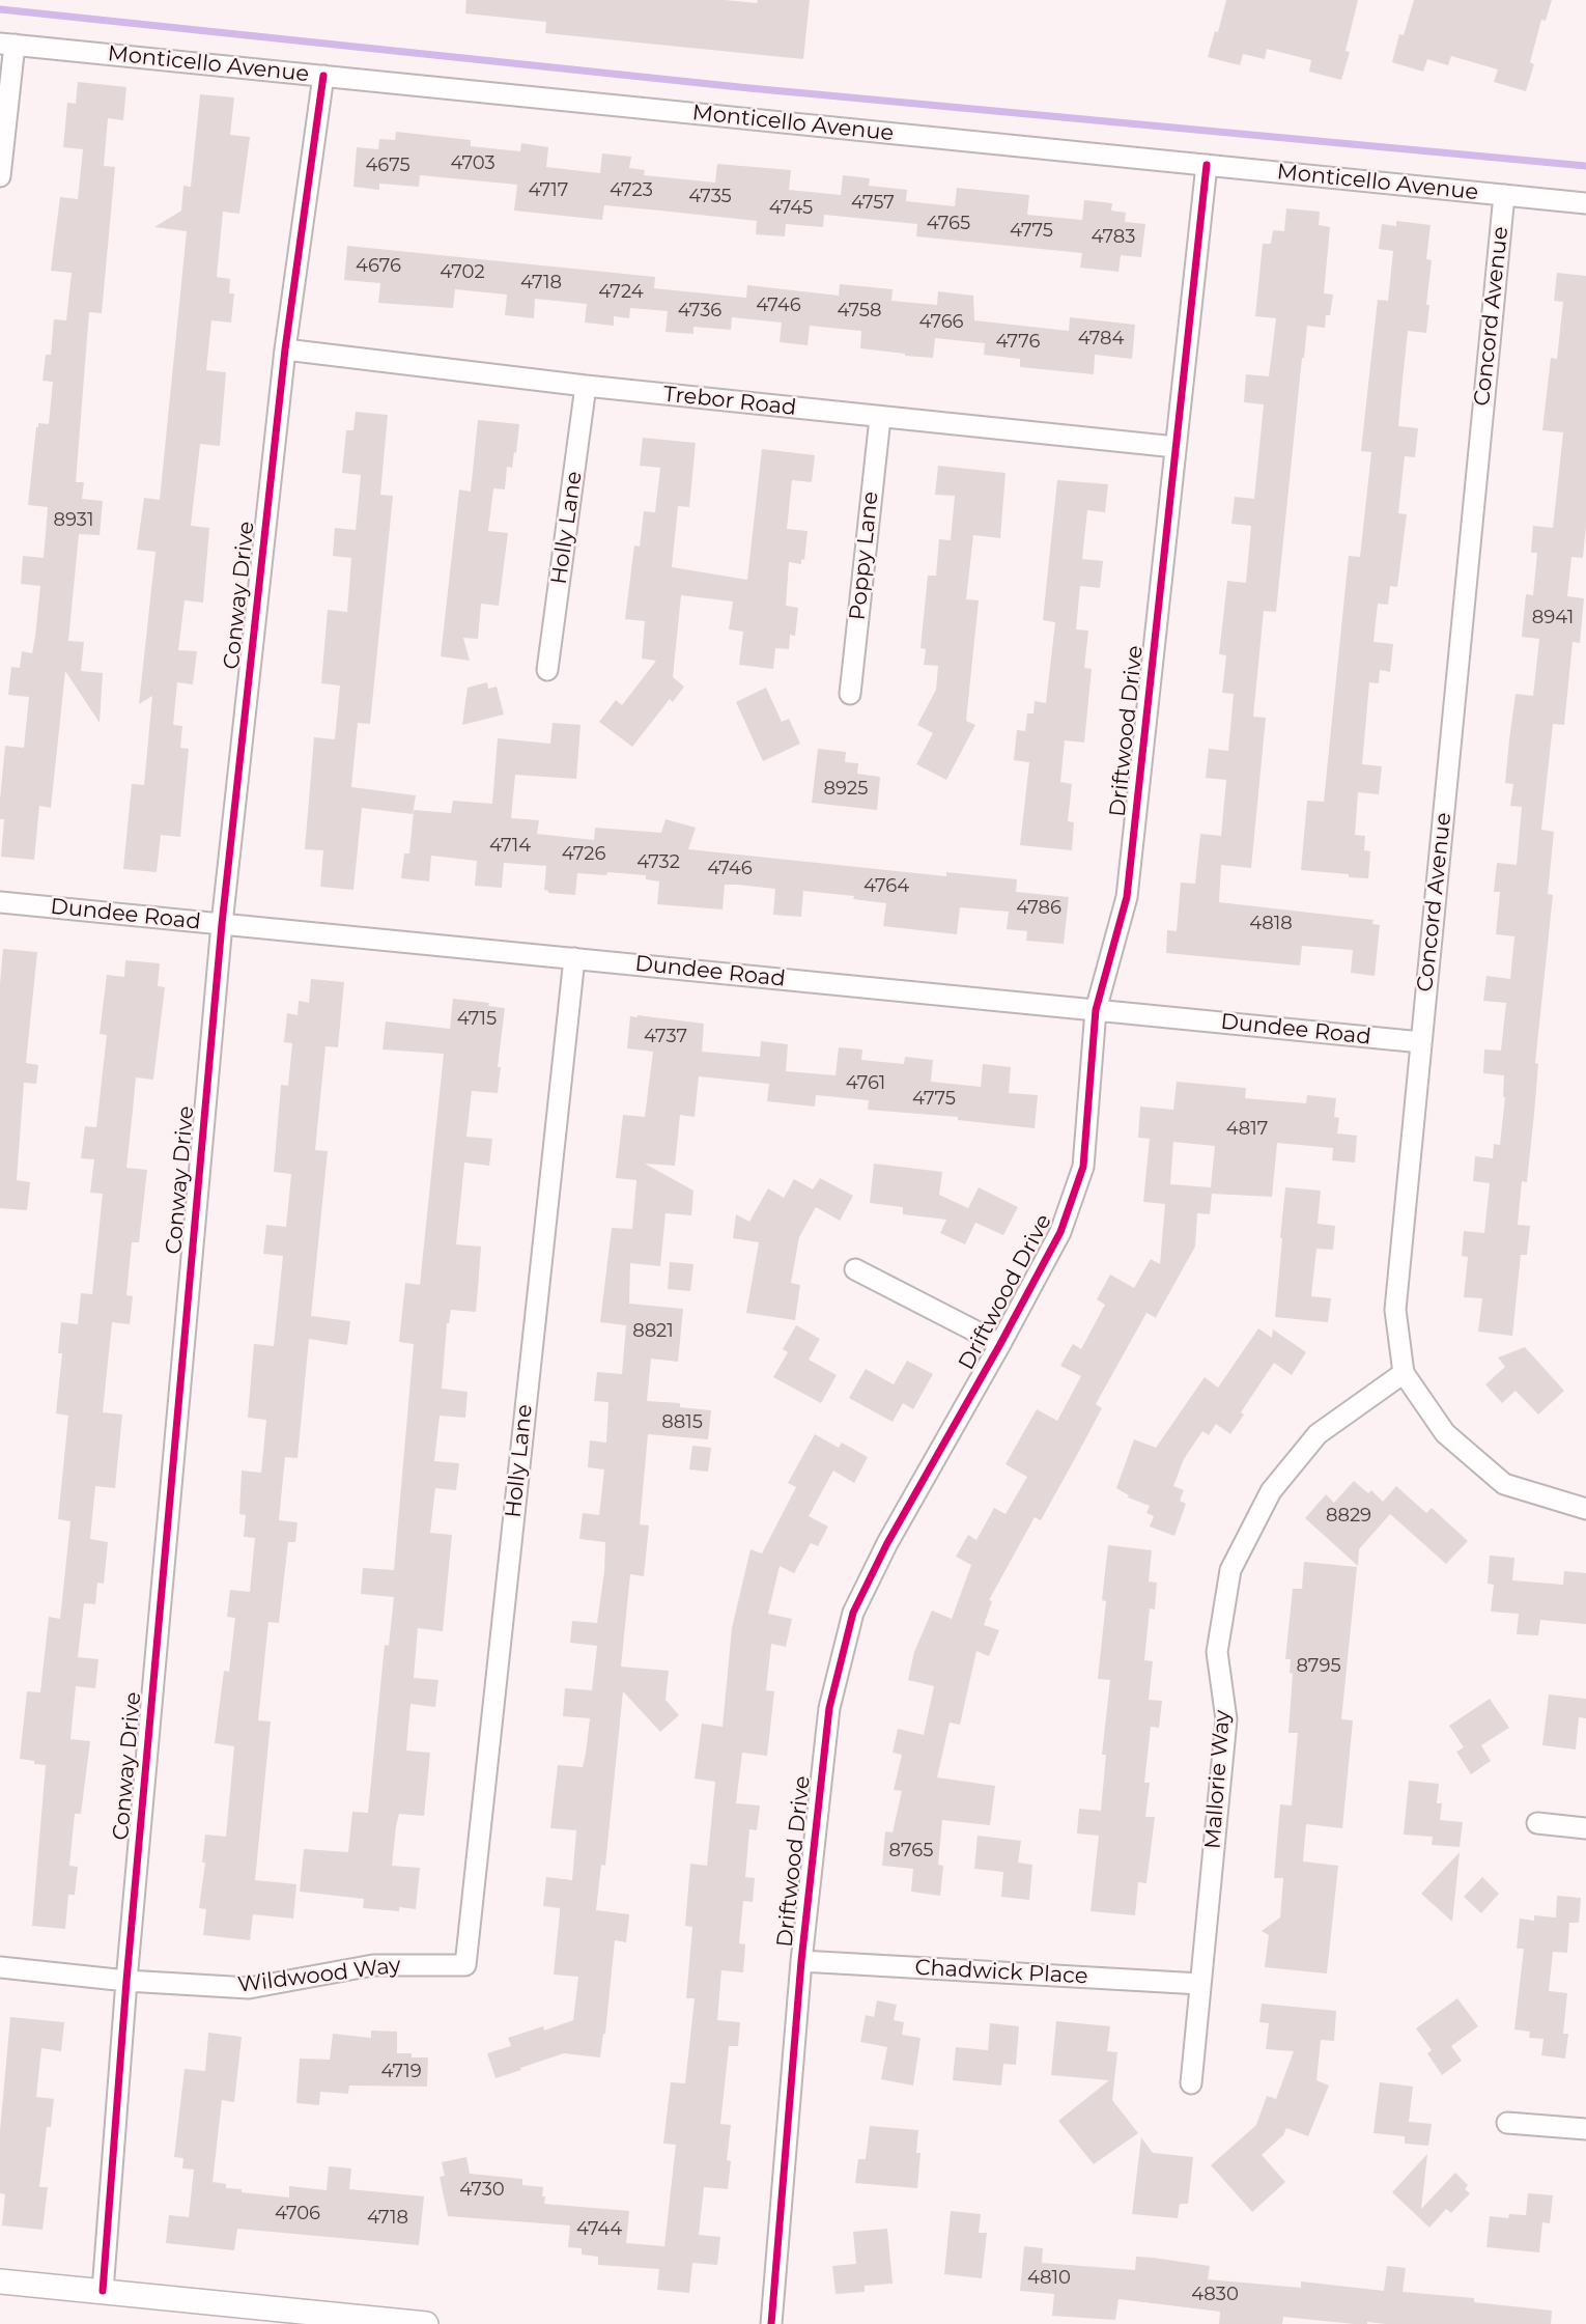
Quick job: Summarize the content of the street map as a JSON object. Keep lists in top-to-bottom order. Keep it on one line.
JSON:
{"streets":{"street":["Monticello Avenue","Concord Avenue","Trebor Road","Holly Lane","Poppy Lane","Conway Drive","Driftwood Drive","Dundee Road","Mallorie Way","Chadwick Place","Wildwood Way"]},"crossings":[["Monticello Avenue","Concord Avenue"],["Monticello Avenue","Conway Drive"],["Monticello Avenue","Driftwood Drive"],["Concord Avenue","Dundee Road"],["Concord Avenue","Mallorie Way"],["Trebor Road","Holly Lane"],["Trebor Road","Poppy Lane"],["Trebor Road","Conway Drive"],["Trebor Road","Driftwood Drive"],["Holly Lane","Dundee Road"],["Holly Lane","Wildwood Way"],["Conway Drive","Dundee Road"],["Conway Drive","Wildwood Way"],["Driftwood Drive","Dundee Road"],["Driftwood Drive","Chadwick Place"],["Mallorie Way","Chadwick Place"]],"house_numbers":["4703","4675","4717","4723","4735","4757","4745","4765","4775","4783","4676","4702","4718","4724","4746","4736","4758","4766","4784","4776","8931","8941","8925","4714","4726","4732","4746","4764","4786","4818","4715","4737","4761","4775","4817","8821","8815","8829","8795","8765","4719","4730","4706","4718","4744","4810","4830"]}
